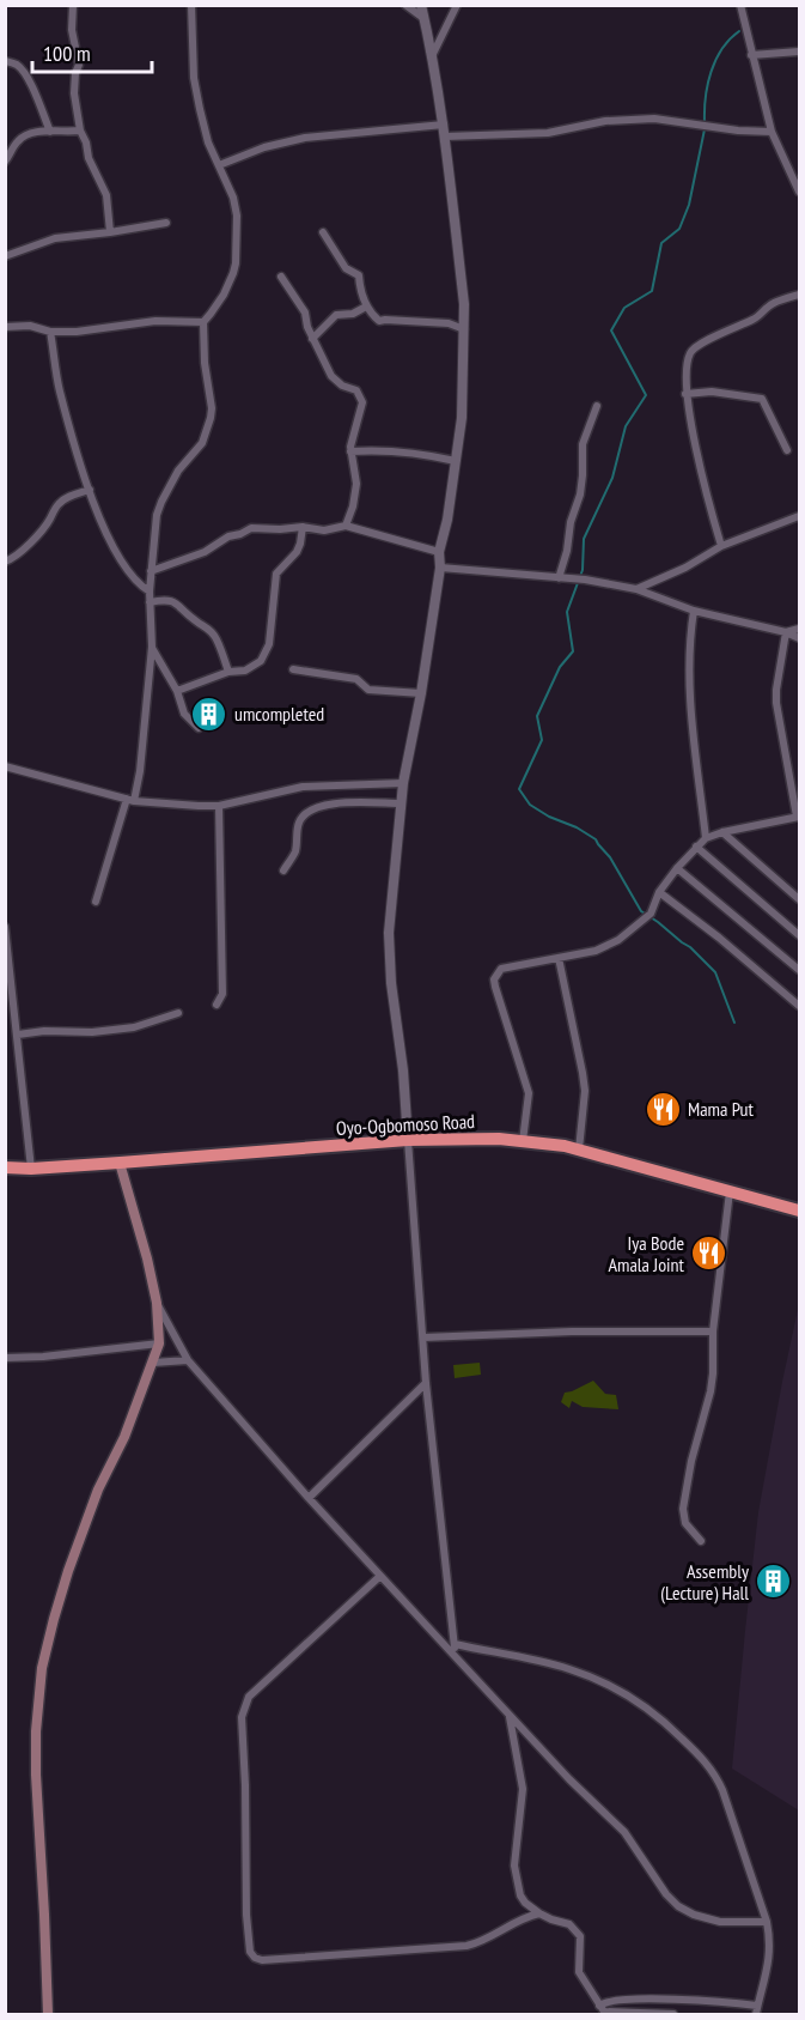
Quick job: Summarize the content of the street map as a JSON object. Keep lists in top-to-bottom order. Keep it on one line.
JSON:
{"streets":{"highway":["Oyo-Ogbomoso Road"]},"places":{"building":["umcompleted","Assembly (Lecture) Hall"],"restaurant":["Mama Put","Iya Bode Amala Joint"]},"scale_bar":"100 m"}
